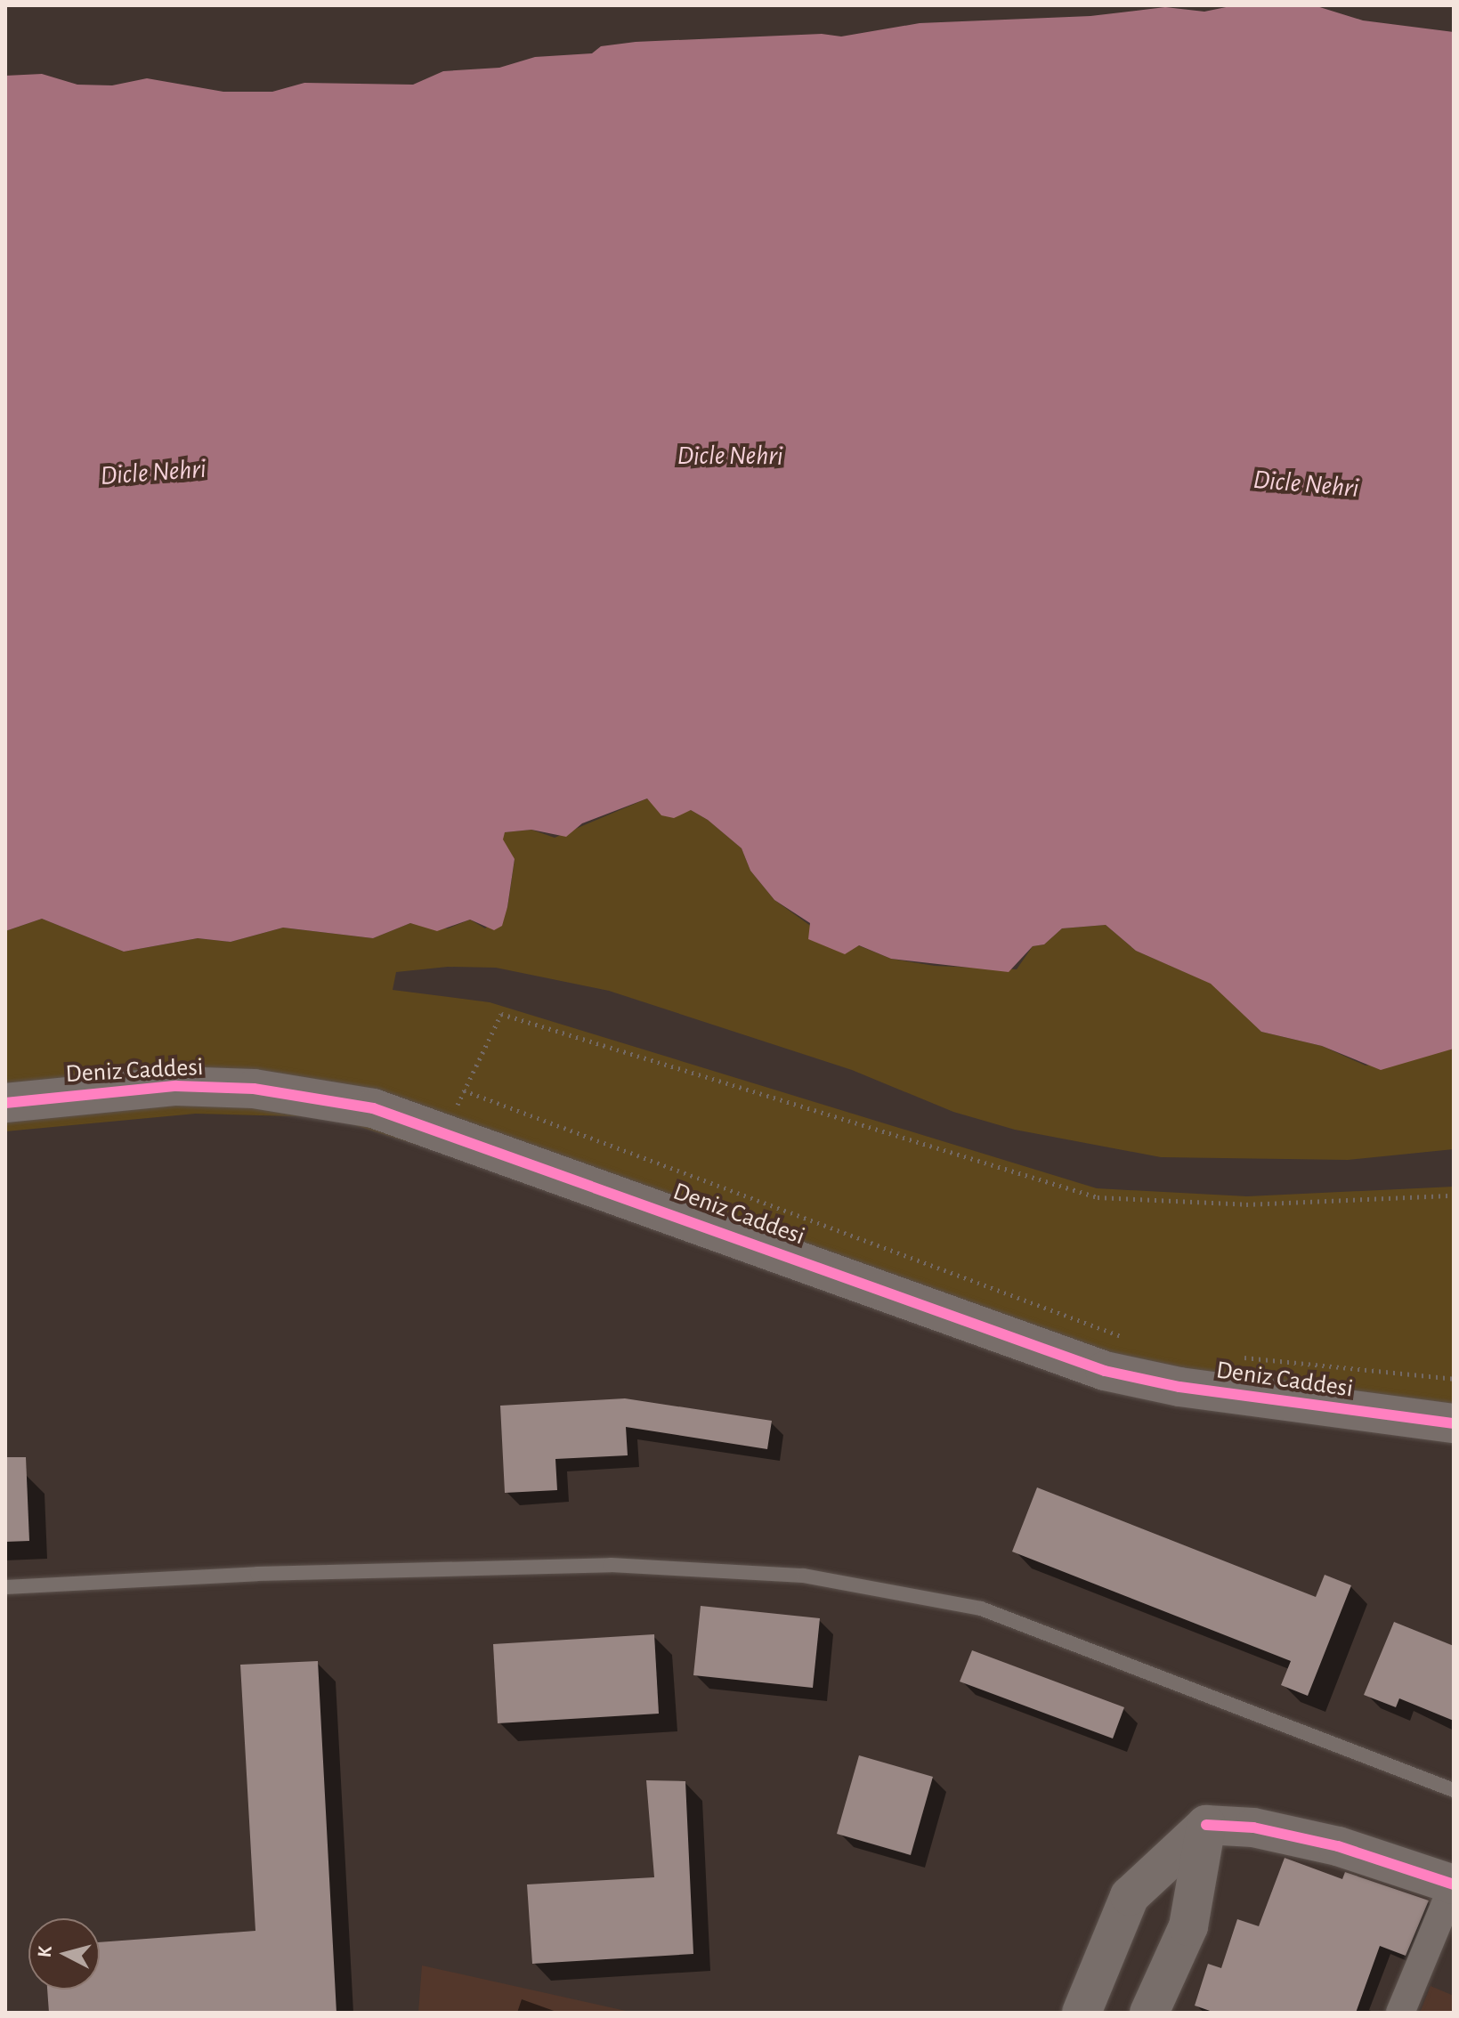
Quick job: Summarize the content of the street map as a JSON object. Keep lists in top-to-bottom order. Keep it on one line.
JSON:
{"streets":{"street":["Deniz Caddesi"]},"water":["Dicle Nehri"],"north":"left"}
